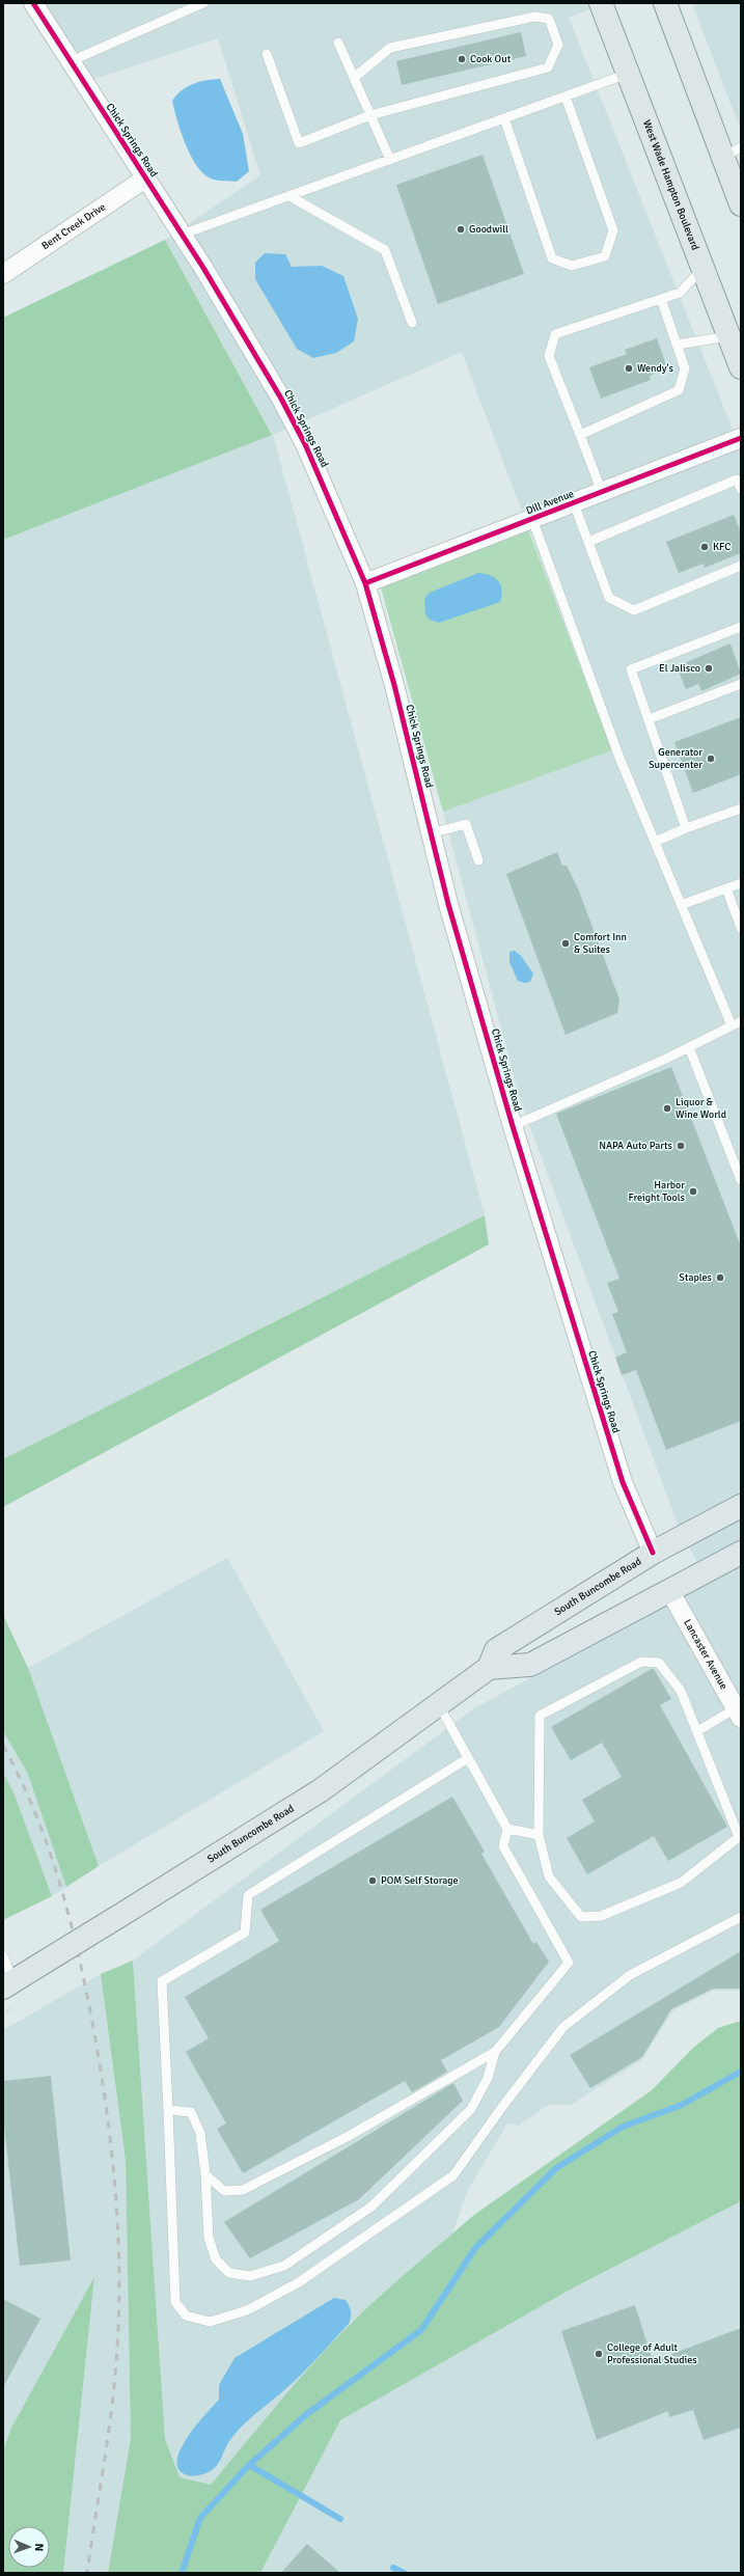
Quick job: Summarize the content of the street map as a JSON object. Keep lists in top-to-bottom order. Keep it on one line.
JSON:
{"streets":{"main road":["West Wade Hampton Boulevard","South Buncombe Road"],"street":["Chick Springs Road","Bent Creek Drive","Dill Avenue","Lancaster Avenue"]},"crossings":[["Chick Springs Road","Bent Creek Drive"],["Chick Springs Road","Dill Avenue"],["Chick Springs Road","South Buncombe Road"]],"places":["Cook Out","Goodwill","Wendy's","KFC","El Jalisco","Generator Supercenter","Comfort Inn & Suites","Liquor & Wine World","NAPA Auto Parts","Harbor Freight Tools","Staples","POM Self Storage","College of Adult Professional Studies"],"north":"right"}
